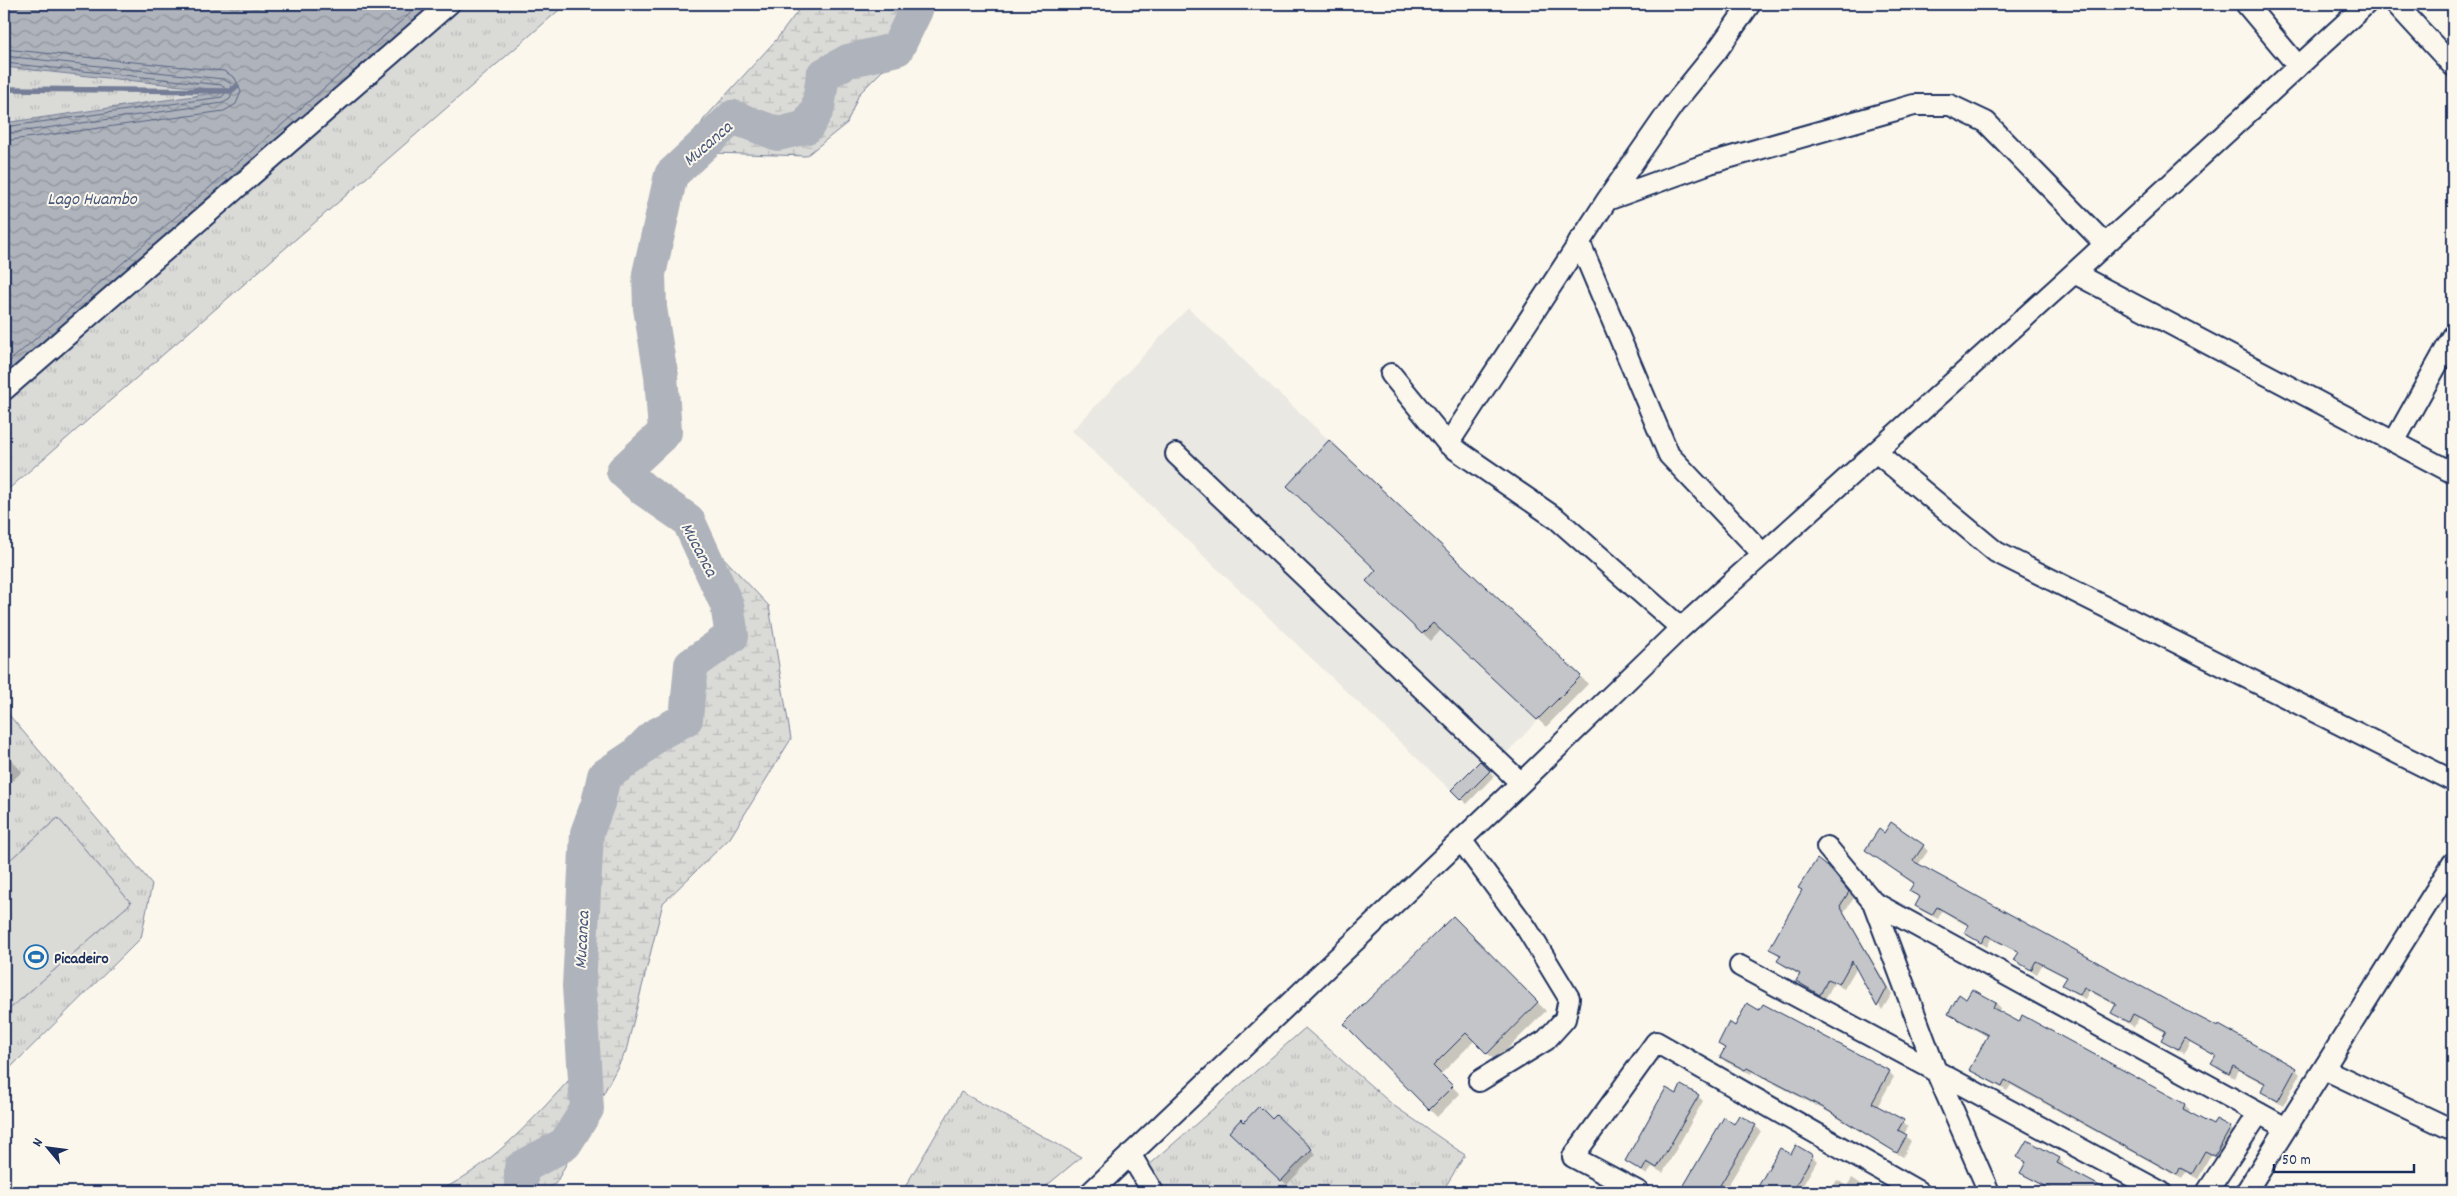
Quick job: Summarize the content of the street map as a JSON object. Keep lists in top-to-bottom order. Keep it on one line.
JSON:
{"water":["Mucanca","Lago Huambo"],"places":{"sports":["Picadeiro"]},"scale_bar":"50 m","north":"top left"}
